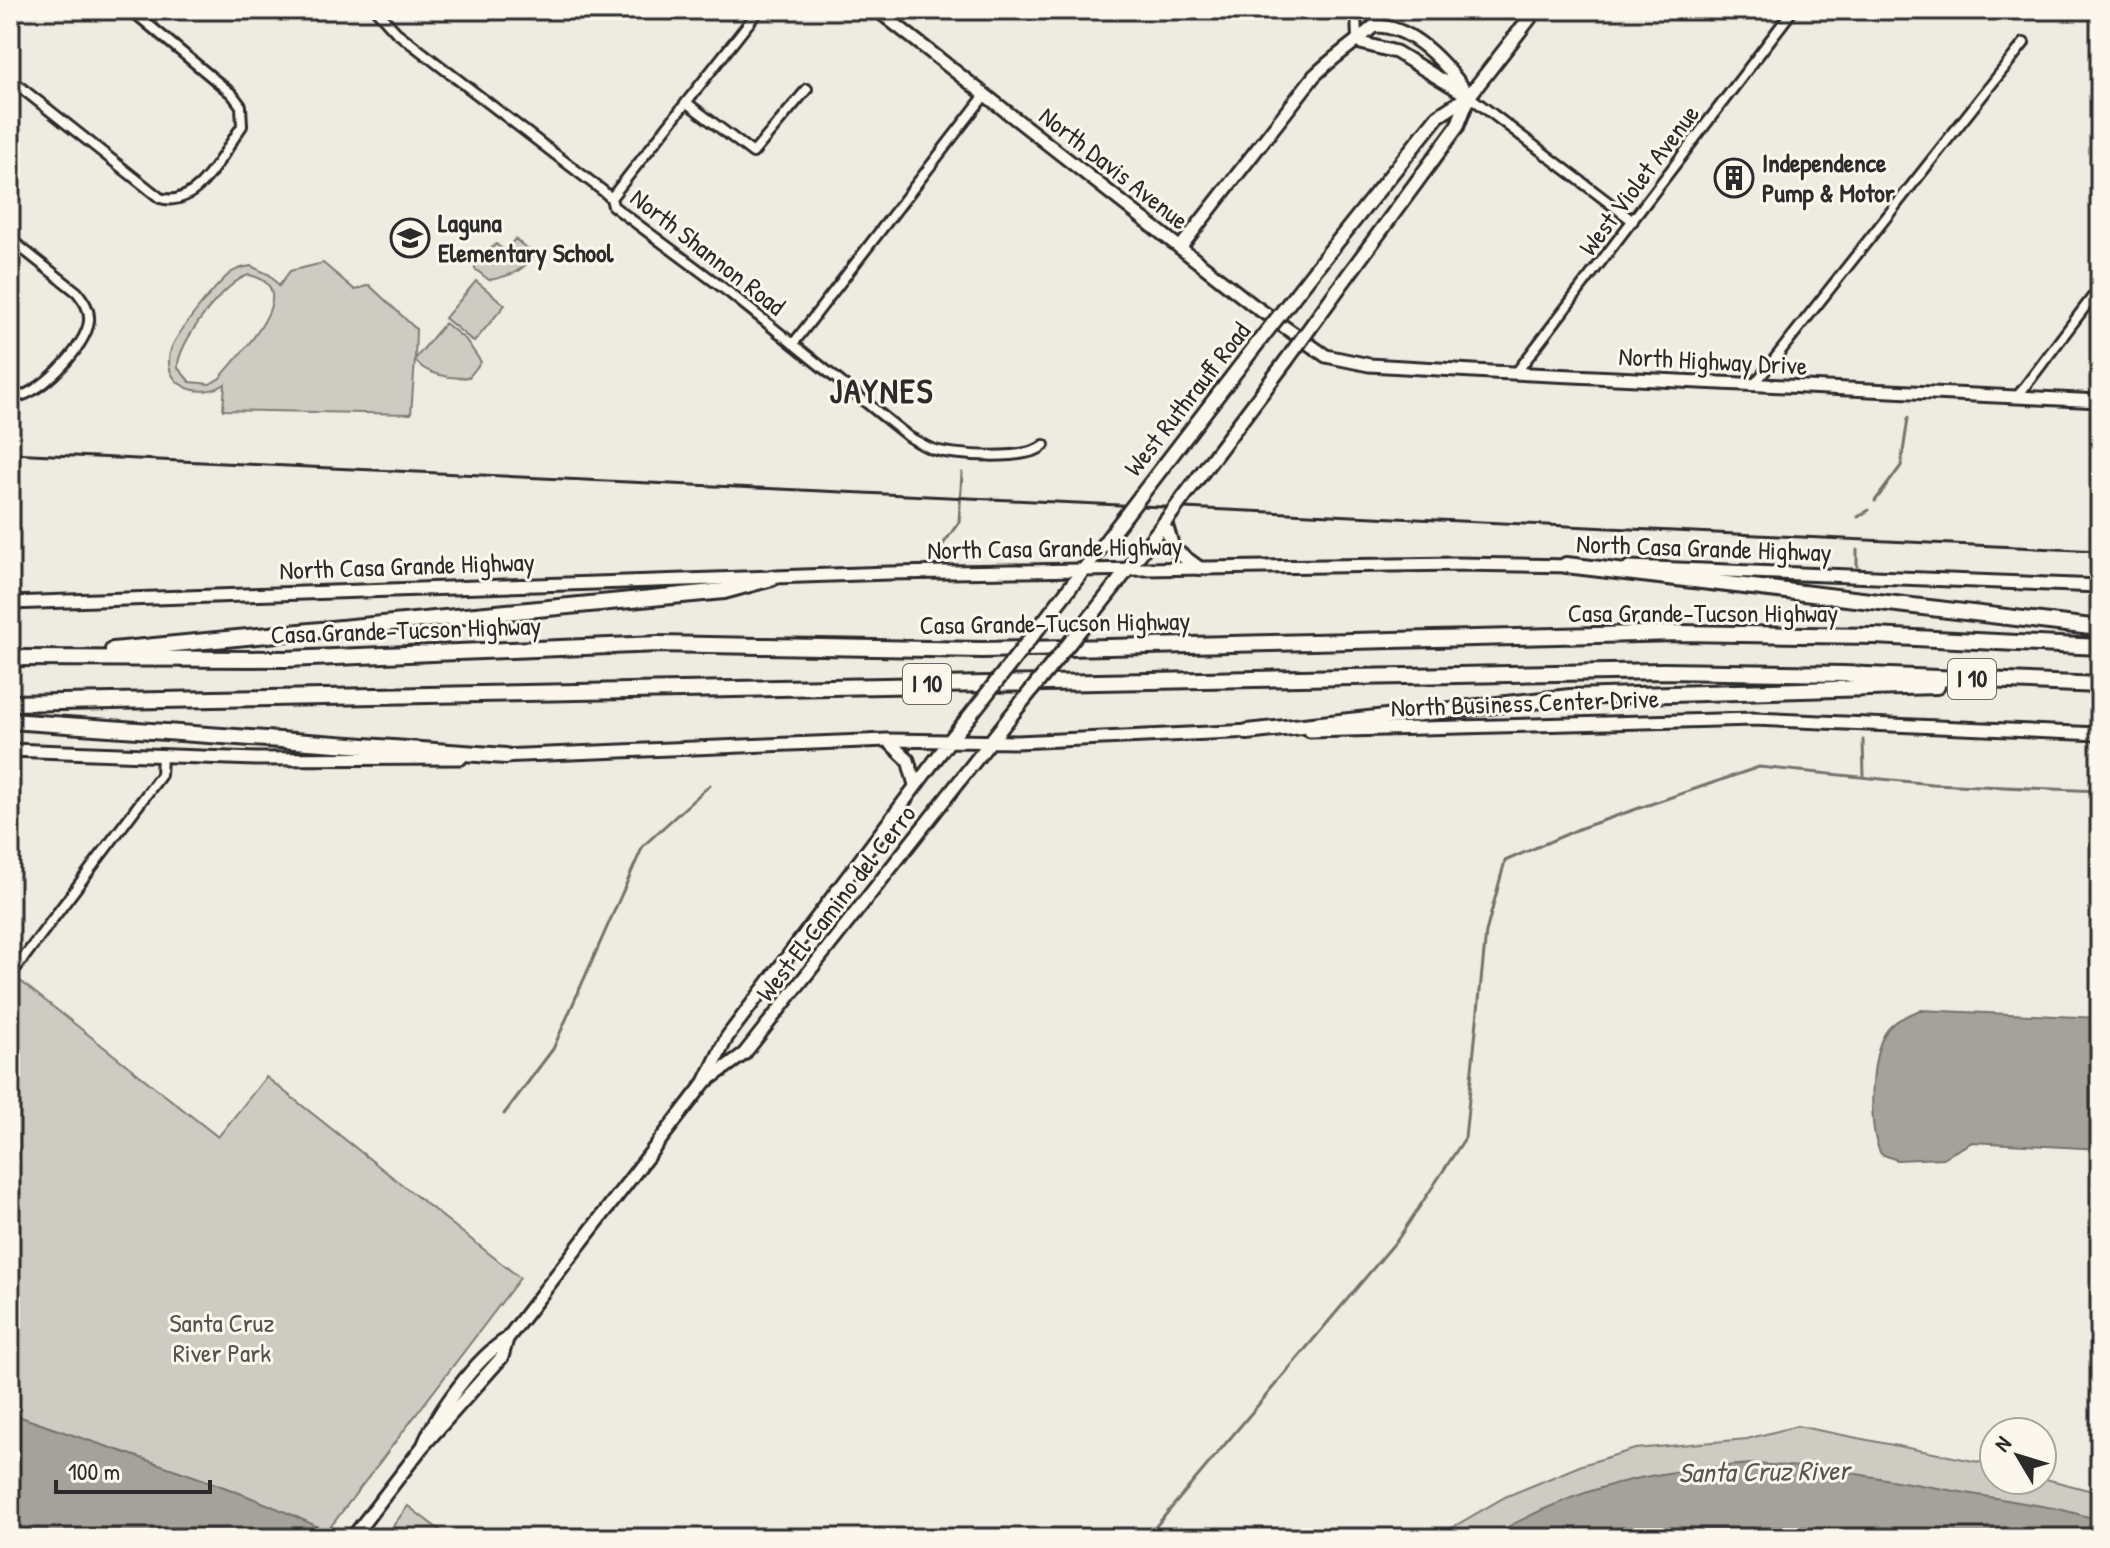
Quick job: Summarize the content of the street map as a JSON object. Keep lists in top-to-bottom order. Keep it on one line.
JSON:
{"streets":{"highway":["Casa Grande-Tucson Highway","I 10"],"main road":["North Davis Avenue","North Highway Drive","West Ruthrauff Road","North Casa Grande Highway","North Business Center Drive","West El Camino del Cerro"],"street":["West Violet Avenue","North Shannon Road"]},"crossings":[["North Davis Avenue","North Highway Drive"],["West Violet Avenue","North Highway Drive"],["West Ruthrauff Road","North Casa Grande Highway"],["West Ruthrauff Road","North Business Center Drive"],["West Ruthrauff Road","West El Camino del Cerro"],["North Business Center Drive","West El Camino del Cerro"]],"districts":["JAYNES"],"water":["Santa Cruz River"],"parks":["Santa Cruz River Park"],"places":{"building":["Independence Pump & Motor"],"school or university":["Laguna Elementary School"]},"scale_bar":"100 m","north":"top left"}
